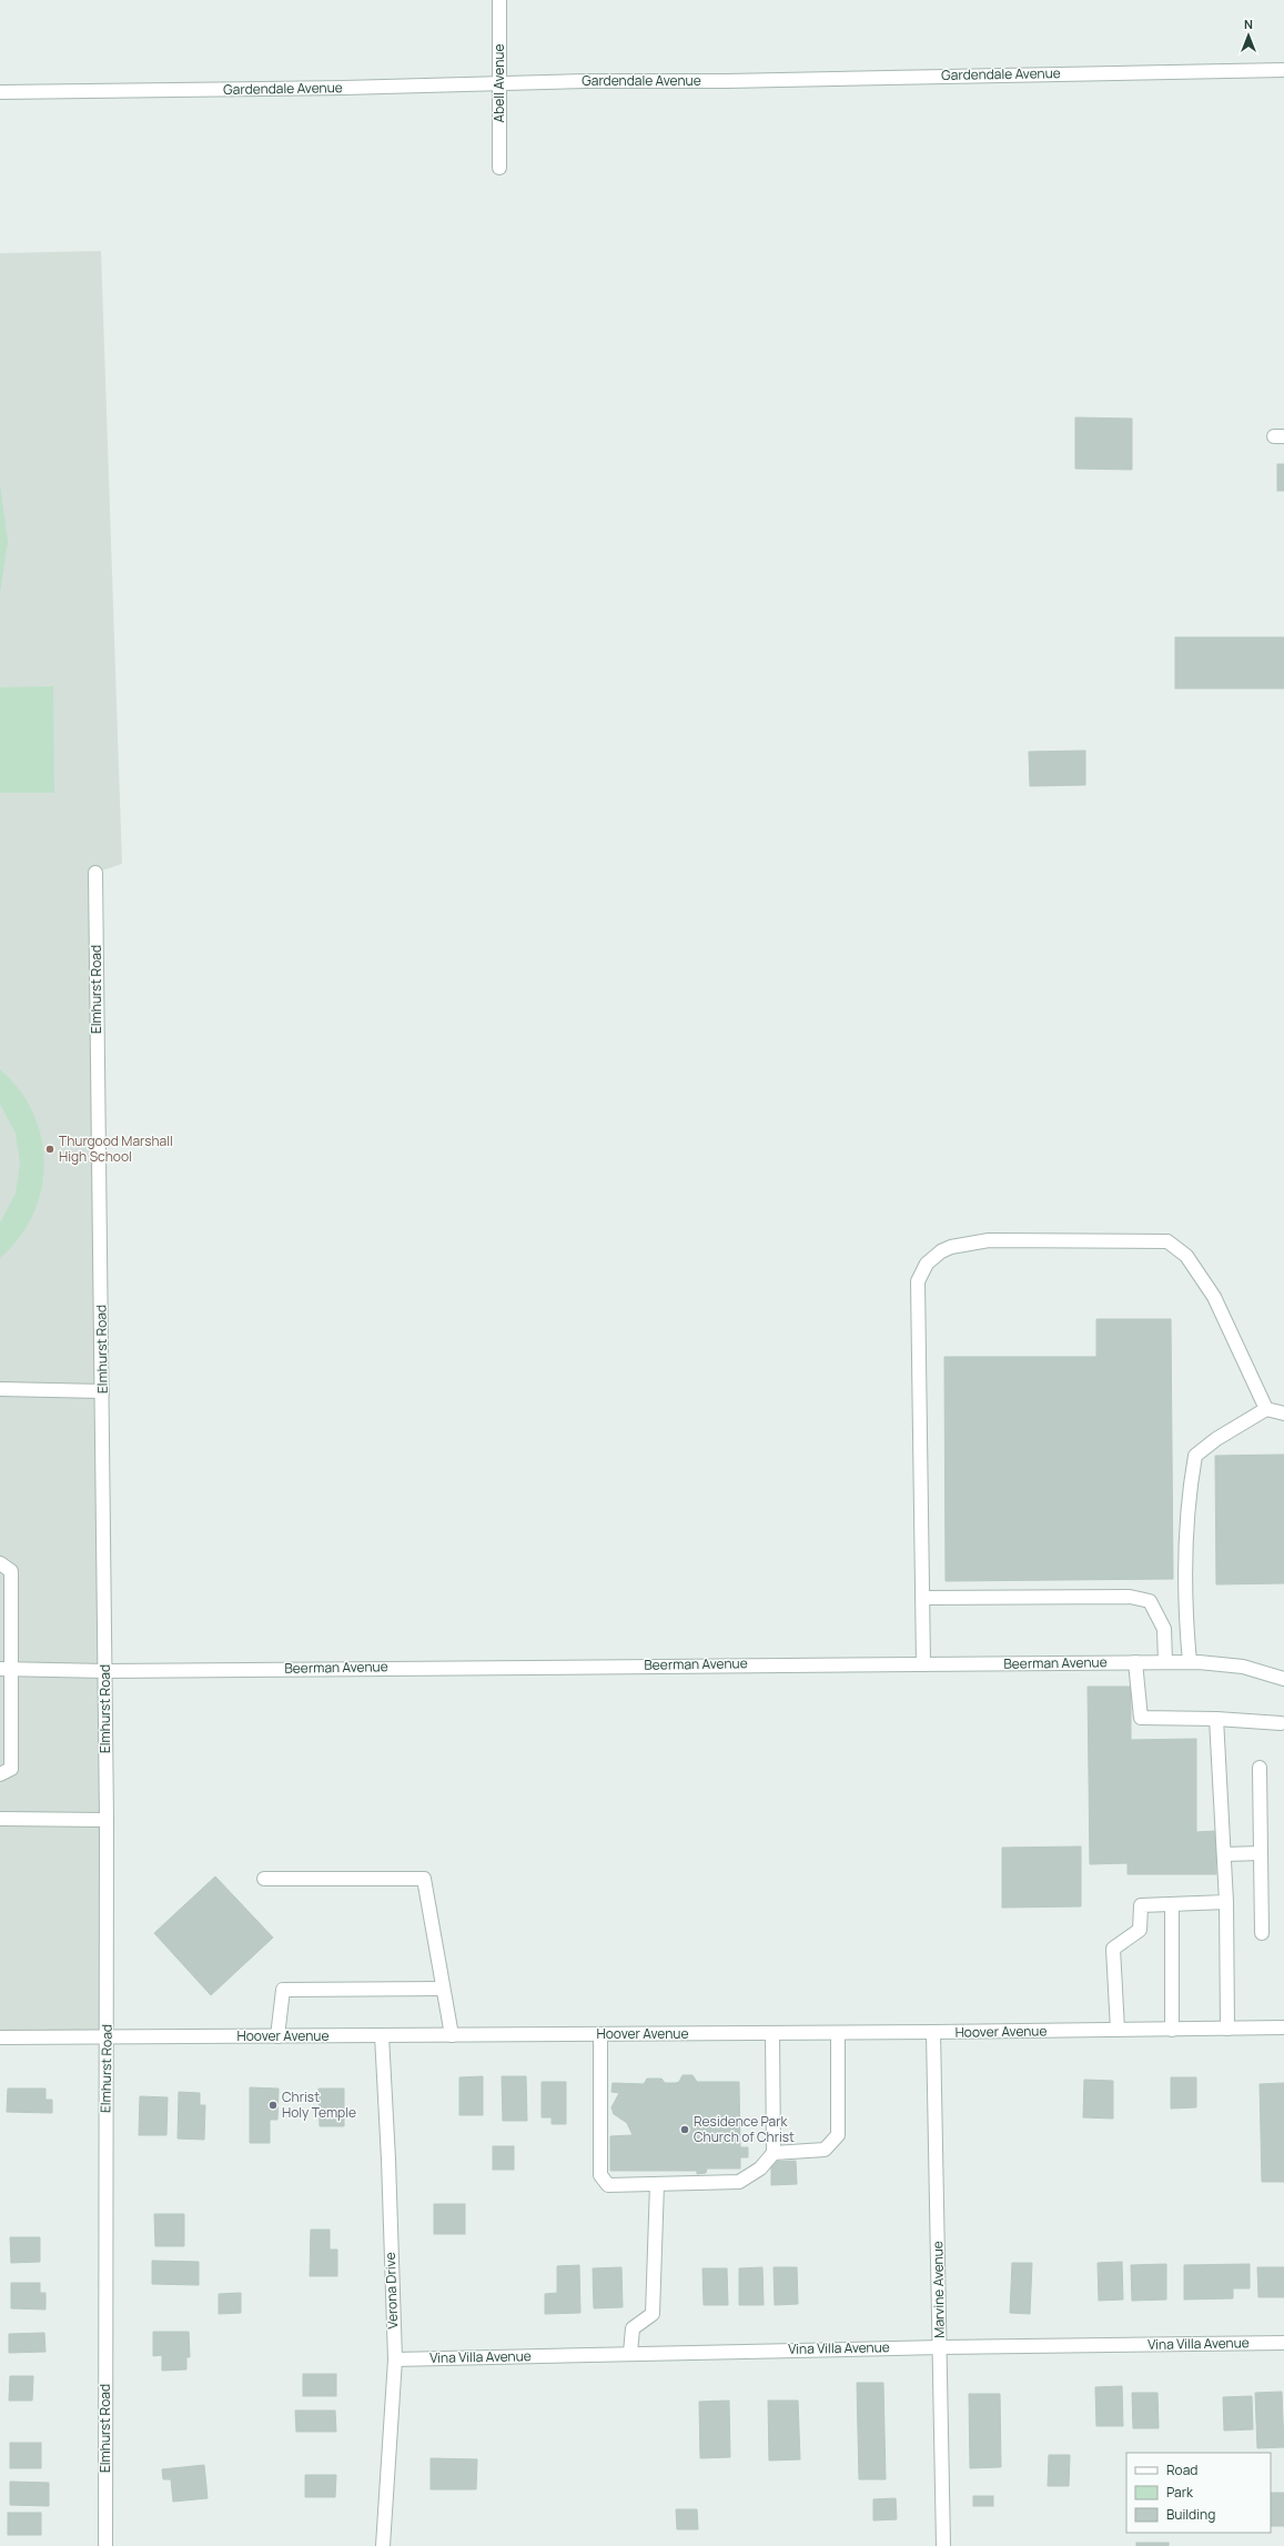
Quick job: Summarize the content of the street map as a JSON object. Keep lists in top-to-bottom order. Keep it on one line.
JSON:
{"streets":{"street":["Gardendale Avenue","Abell Avenue","Elmhurst Road","Beerman Avenue","Hoover Avenue","Marvine Avenue","Verona Drive","Vina Villa Avenue"]},"crossings":[["Gardendale Avenue","Abell Avenue"],["Elmhurst Road","Beerman Avenue"],["Elmhurst Road","Hoover Avenue"],["Hoover Avenue","Marvine Avenue"],["Hoover Avenue","Verona Drive"],["Marvine Avenue","Vina Villa Avenue"],["Verona Drive","Vina Villa Avenue"]],"places":["Thurgood Marshall High School","Christ Holy Temple","Residence Park Church of Christ"],"legend":["Road","Park","Building"],"north":"top"}
